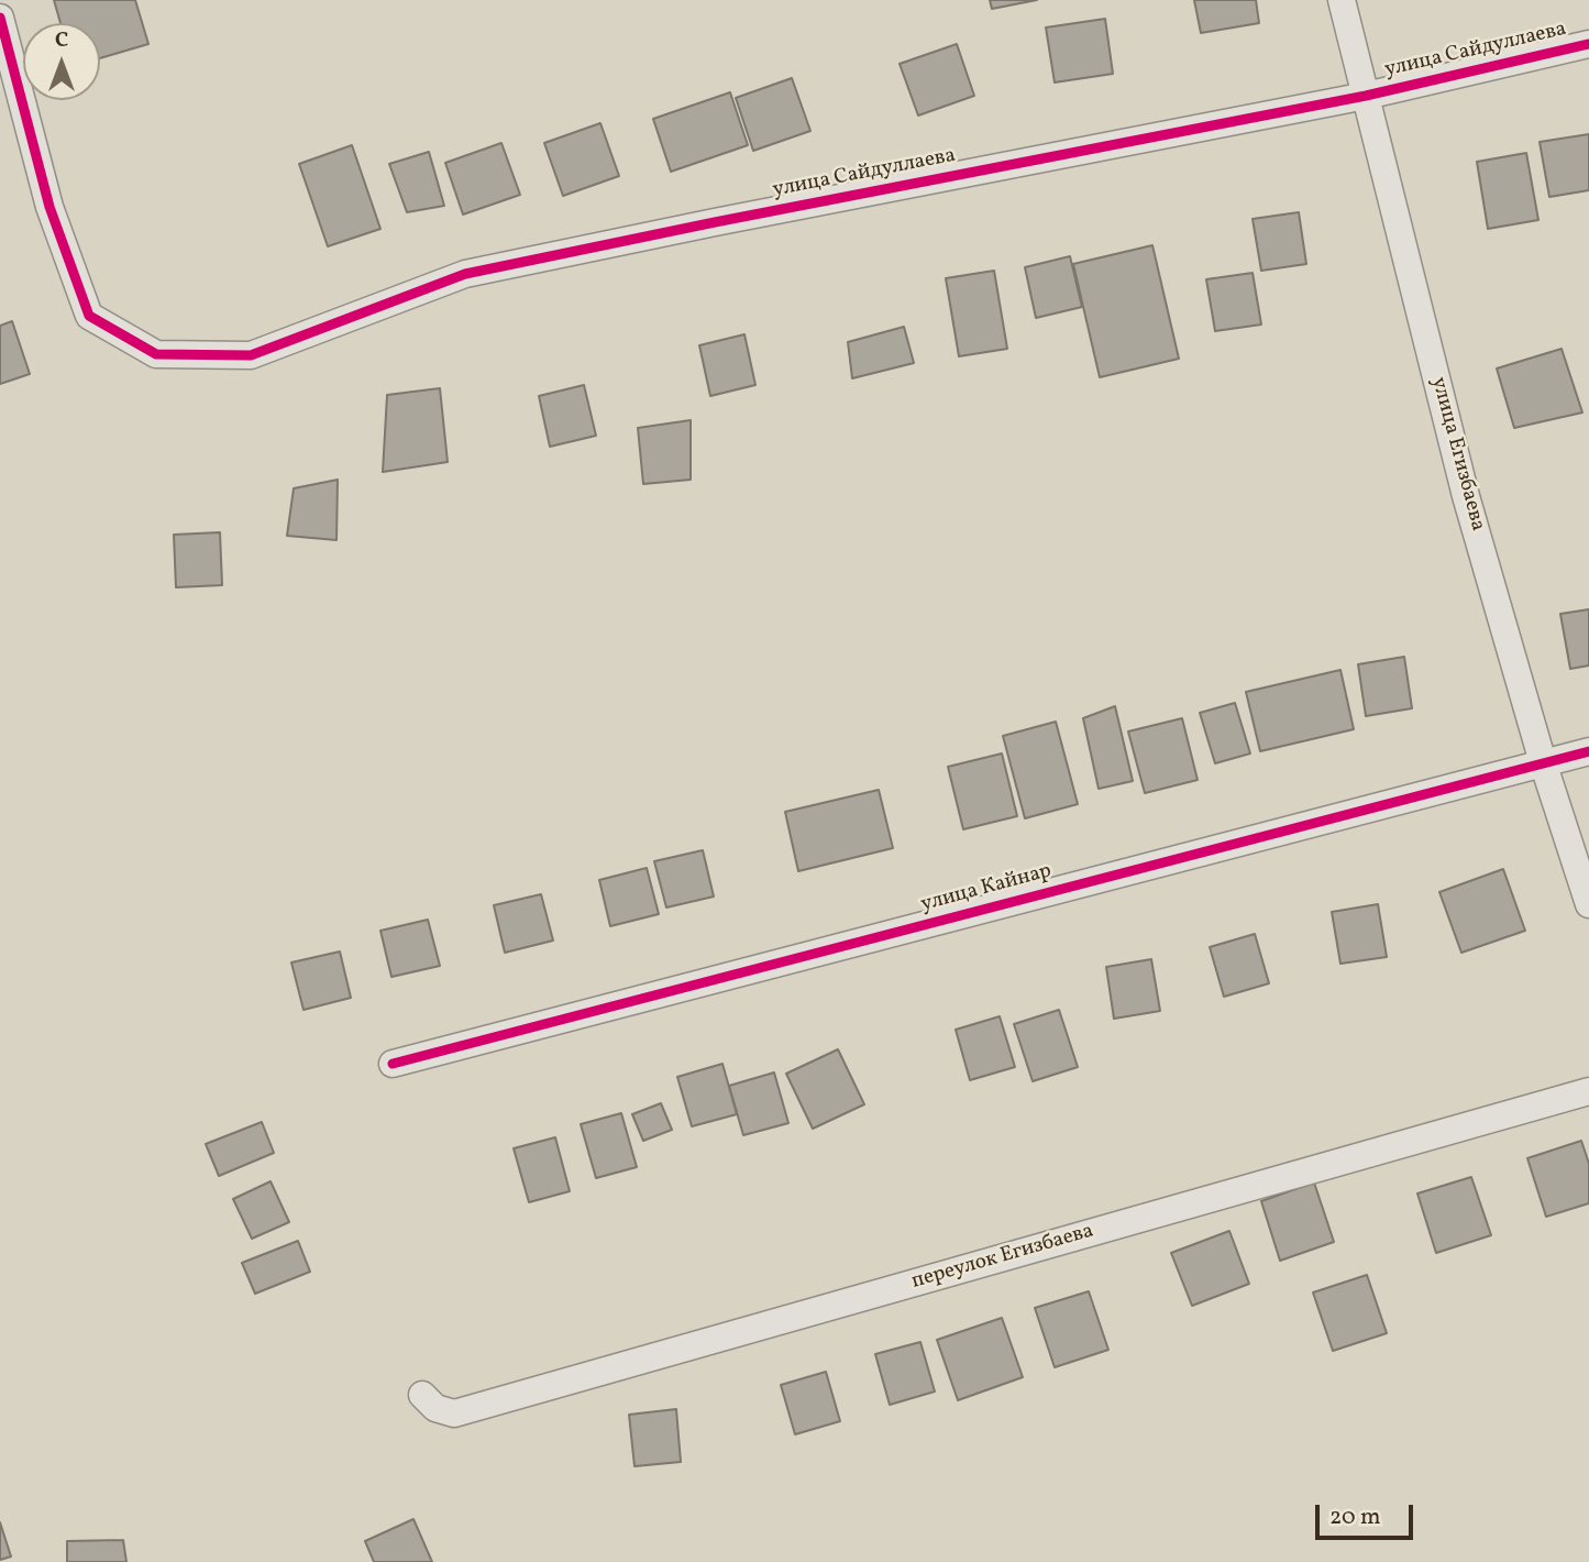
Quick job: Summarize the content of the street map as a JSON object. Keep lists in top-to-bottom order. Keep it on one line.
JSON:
{"streets":{"street":["улица Сайдуллаева","улица Егизбаева","улица Кайнар","переулок Егизбаева"]},"crossings":[["улица Сайдуллаева","улица Егизбаева"],["улица Егизбаева","улица Кайнар"]],"scale_bar":"20 m","north":"top"}
